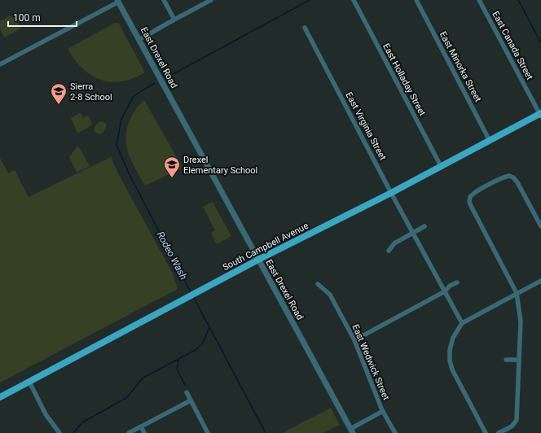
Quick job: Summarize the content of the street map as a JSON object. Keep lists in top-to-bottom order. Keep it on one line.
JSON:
{"streets":{"main road":["South Campbell Avenue"],"street":["East Canada Street","East Drexel Road","East Minorka Street","East Holladay Street","East Virginia Street","East Wedwick Street"]},"crossings":[["East Canada Street","South Campbell Avenue"],["East Drexel Road","South Campbell Avenue"],["East Minorka Street","South Campbell Avenue"],["East Holladay Street","South Campbell Avenue"],["East Virginia Street","South Campbell Avenue"]],"water":["Rodeo Wash"],"places":{"school or university":["Sierra 2-8 School","Drexel Elementary School"]},"scale_bar":"100 m"}
